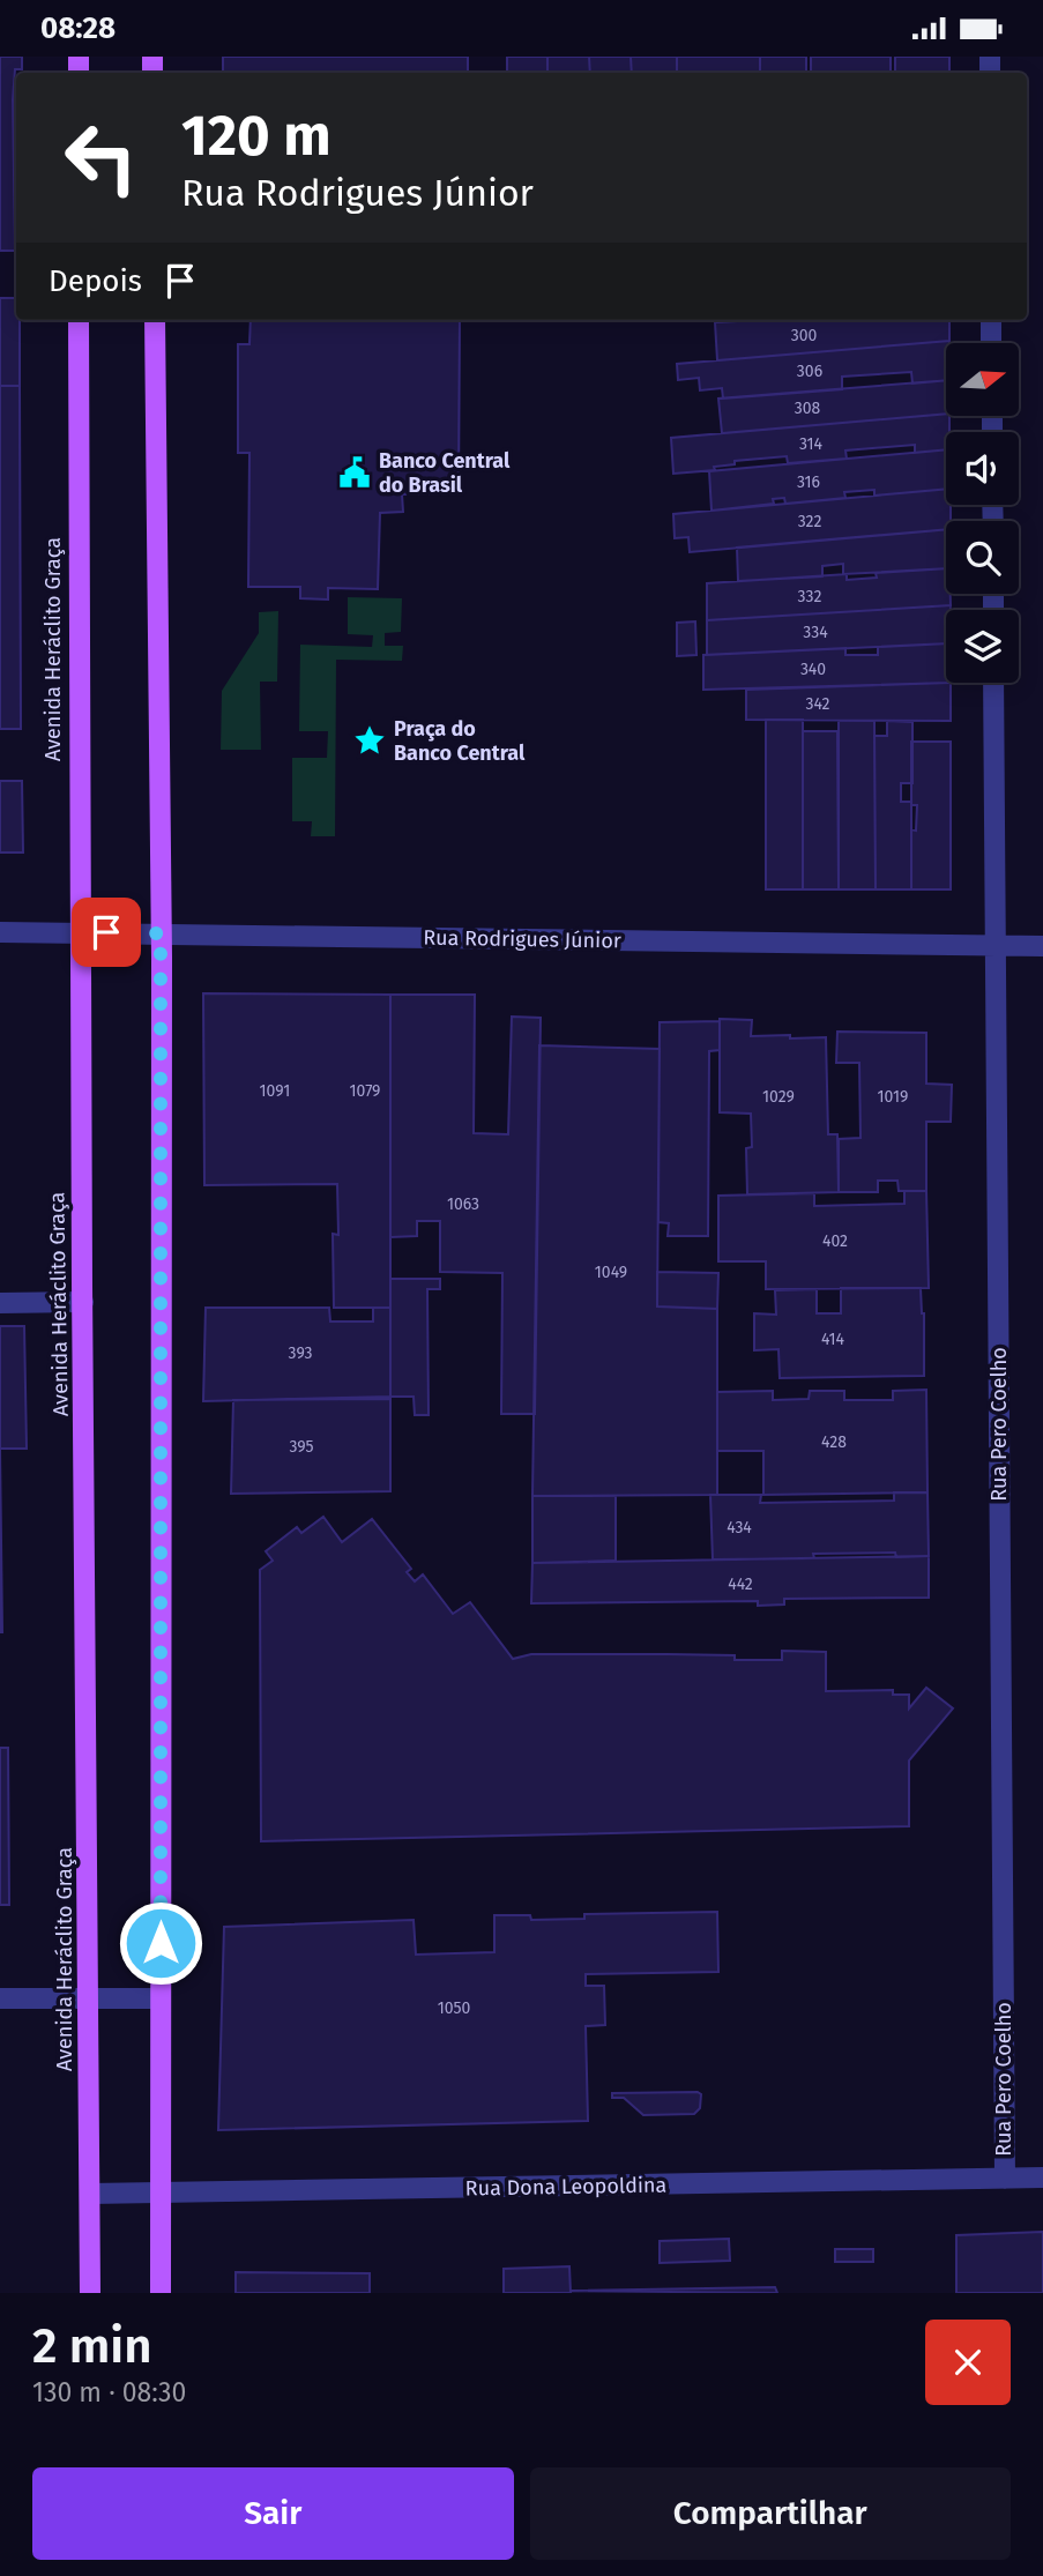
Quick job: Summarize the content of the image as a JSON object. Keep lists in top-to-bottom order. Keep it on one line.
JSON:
{"streets":{"main road":["Avenida Heráclito Graça"],"street":["Rua Rodrigues Júnior","Rua Pero Coelho","Rua Dona Leopoldina"]},"crossings":[["Avenida Heráclito Graça","Rua Rodrigues Júnior"],["Avenida Heráclito Graça","Rua Dona Leopoldina"],["Rua Rodrigues Júnior","Rua Pero Coelho"],["Rua Pero Coelho","Rua Dona Leopoldina"]],"places":{"public building":["Banco Central do Brasil"],"place":["Praça do Banco Central"]},"house_numbers":["300","306","308","314","316","322","332","334","340","342","1091","1079","1029","1019","1063","402","1049","414","393","428","395","434","442","1050"],"north":"right","page":{"status":"08:28","turn":["120 m","Rua Rodrigues Júnior"],"then":"Depois","heading":["2 min","130 m · 08:30"],"buttons":["Sair","Compartilhar"]}}
